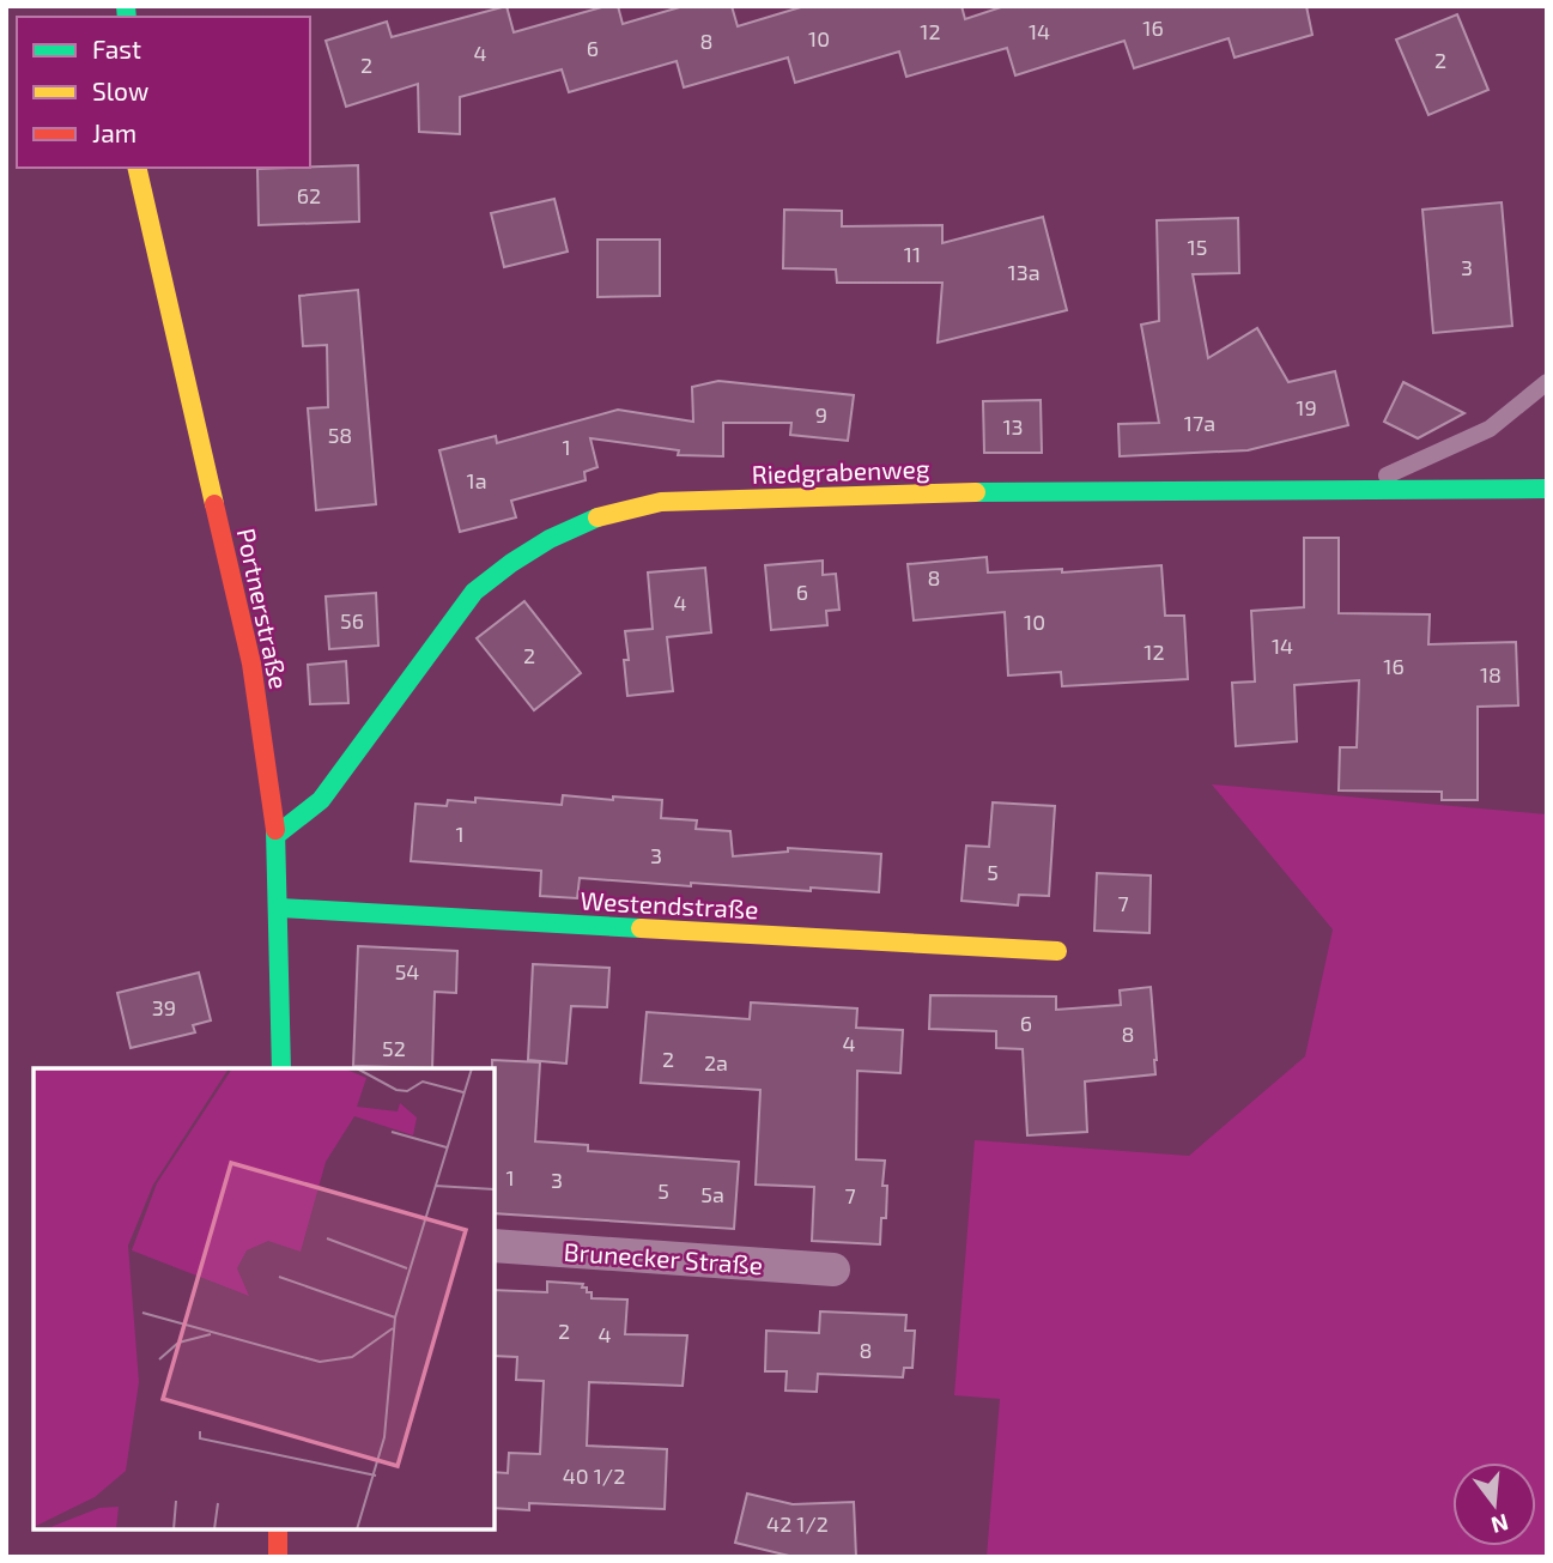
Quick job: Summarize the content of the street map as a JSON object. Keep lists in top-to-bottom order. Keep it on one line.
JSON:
{"streets":{"street":["Riedgrabenweg","Portnerstraße","Westendstraße","Brunecker Straße"]},"crossings":[["Riedgrabenweg","Portnerstraße"],["Portnerstraße","Westendstraße"]],"house_numbers":["16","12","14","10","8","6","4","2","2","62","15","11","3","13a","19","9","17a","13","58","1","1a","8","6","4","56","10","14","12","2","16","18","1","3","5","7","54","39","6","8","4","52","2","2a","1","3","5","5a","7","2","4","8","40 1/2","42 1/2"],"legend":["Fast","Slow","Jam"],"north":"bottom"}
